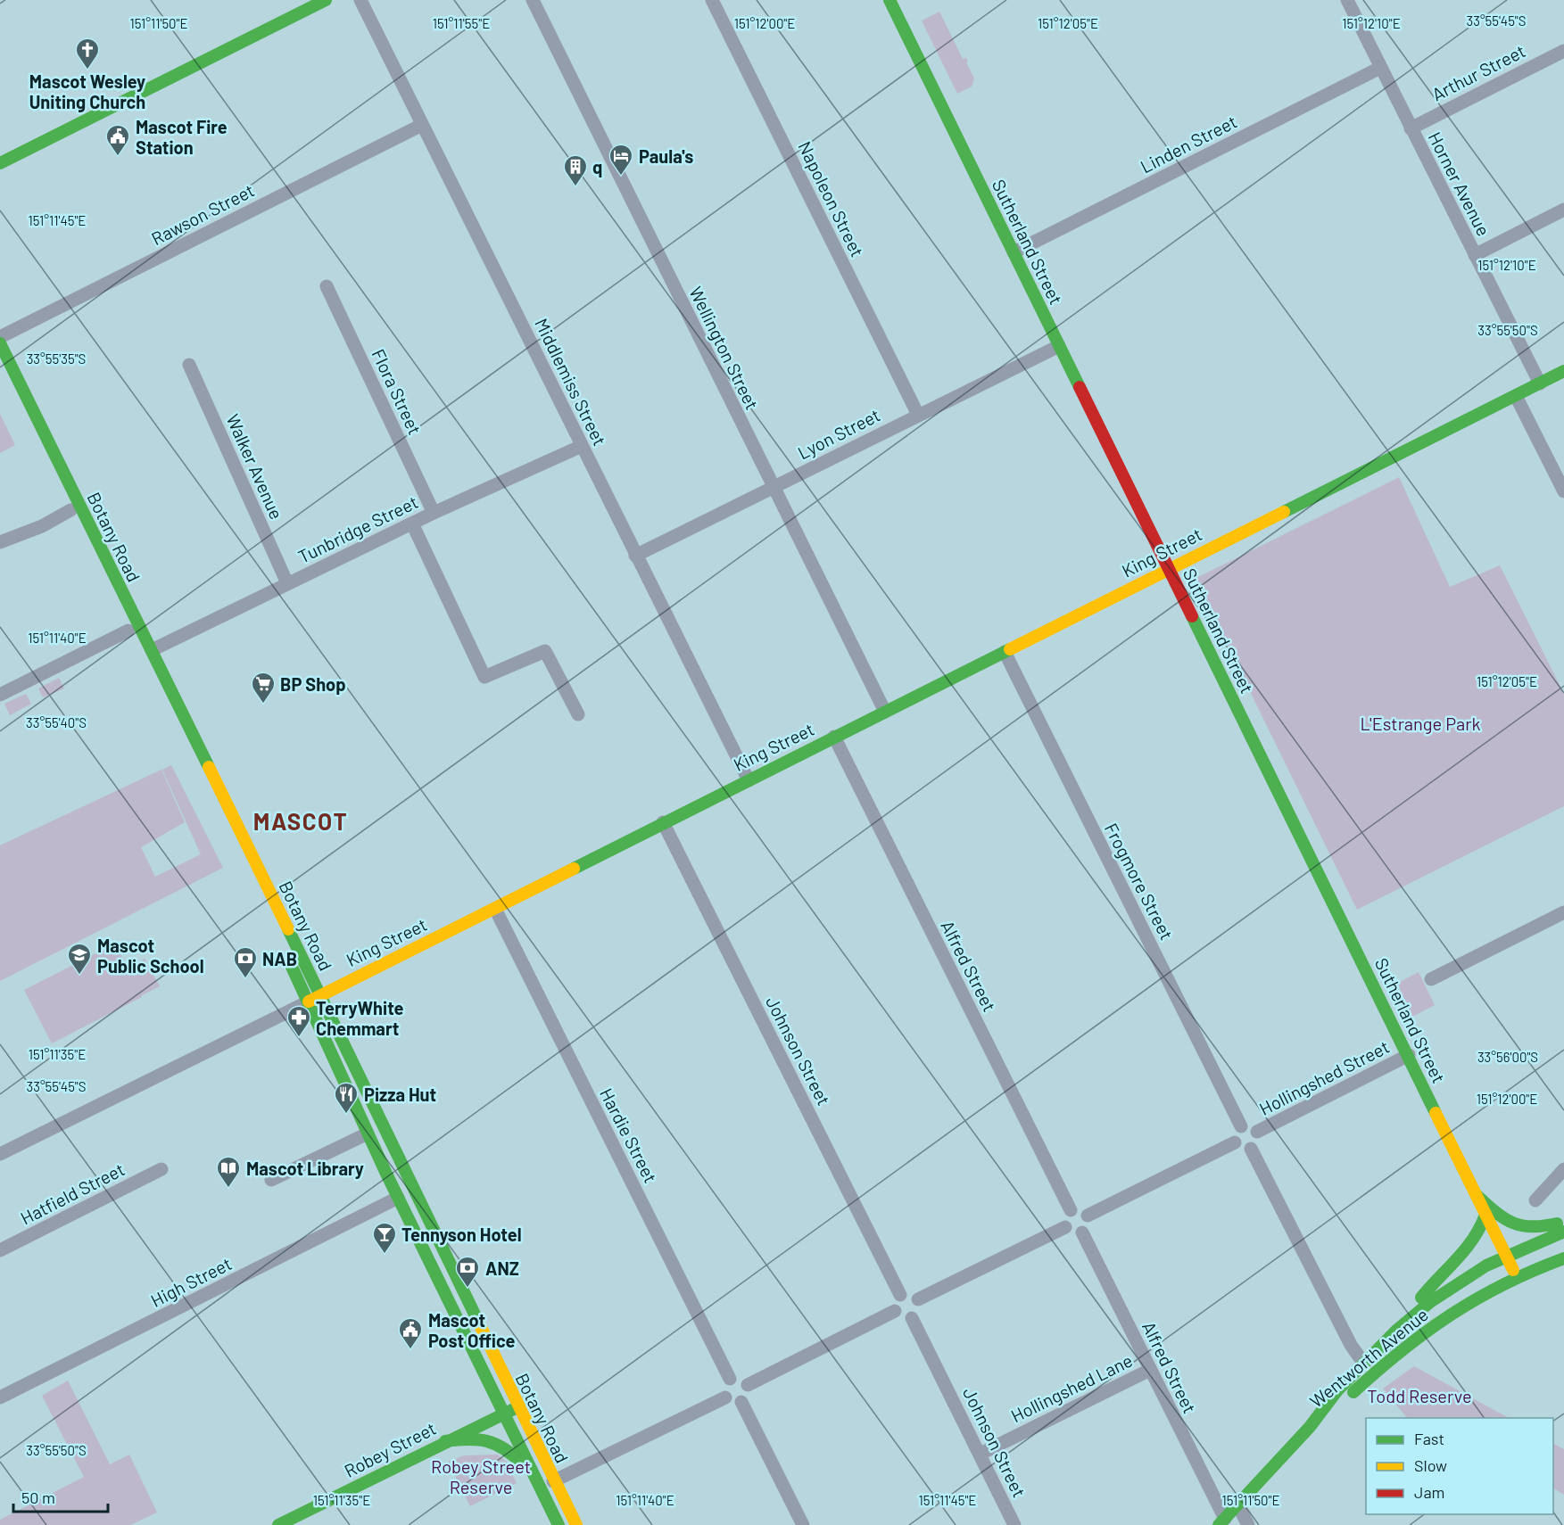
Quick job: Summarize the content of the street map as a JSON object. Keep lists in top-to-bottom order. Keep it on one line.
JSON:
{"streets":{"main road":["Sutherland Street","Botany Road","King Street","Wentworth Avenue","Robey Street"],"street":["Arthur Street","Linden Street","Horner Avenue","Napoleon Street","Rawson Street","Wellington Street","Middlemiss Street","Flora Street","Lyon Street","Walker Avenue","Tunbridge Street","Frogmore Street","Alfred Street","Johnson Street","Hollingshed Street","Hardie Street","Hatfield Street","High Street","Hollingshed Lane"]},"crossings":[["Arthur Street","Horner Avenue"],["Linden Street","Horner Avenue"],["Linden Street","Sutherland Street"],["Horner Avenue","King Street"],["Napoleon Street","Lyon Street"],["Rawson Street","Middlemiss Street"],["Sutherland Street","Lyon Street"],["Sutherland Street","King Street"],["Sutherland Street","Hollingshed Street"],["Sutherland Street","Wentworth Avenue"],["Wellington Street","Lyon Street"],["Wellington Street","King Street"],["Middlemiss Street","Lyon Street"],["Middlemiss Street","Tunbridge Street"],["Middlemiss Street","King Street"],["Flora Street","Tunbridge Street"],["Walker Avenue","Tunbridge Street"],["Tunbridge Street","Botany Road"],["Botany Road","King Street"],["Botany Road","High Street"],["Botany Road","Robey Street"],["King Street","Frogmore Street"],["King Street","Alfred Street"],["King Street","Johnson Street"],["King Street","Hardie Street"],["Frogmore Street","Hollingshed Street"],["Alfred Street","Wentworth Avenue"],["Alfred Street","Hollingshed Lane"],["Johnson Street","Hollingshed Lane"]],"districts":["MASCOT"],"parks":["L'Estrange Park","Todd Reserve","Robey Street Reserve"],"places":{"church":["Mascot Wesley Uniting Church"],"public building":["Mascot Fire Station","Mascot Post Office"],"hotel":["Paula's"],"building":["q"],"supermarket":["BP Shop"],"school or university":["Mascot Public School"],"bank":["NAB","ANZ"],"pharmacy":["TerryWhite Chemmart"],"restaurant":["Pizza Hut"],"library":["Mascot Library"],"bar":["Tennyson Hotel"]},"legend":["Fast","Slow","Jam"],"scale_bar":"50 m","coordinates":["33°55'45\"S","151°11'50\"E","151°11'55\"E","151°12'00\"E","151°12'05\"E","151°12'10\"E","151°11'45\"E","33°55'50\"S","33°55'35\"S","151°11'40\"E","33°55'40\"S","151°11'35\"E","33°56'00\"S"]}
